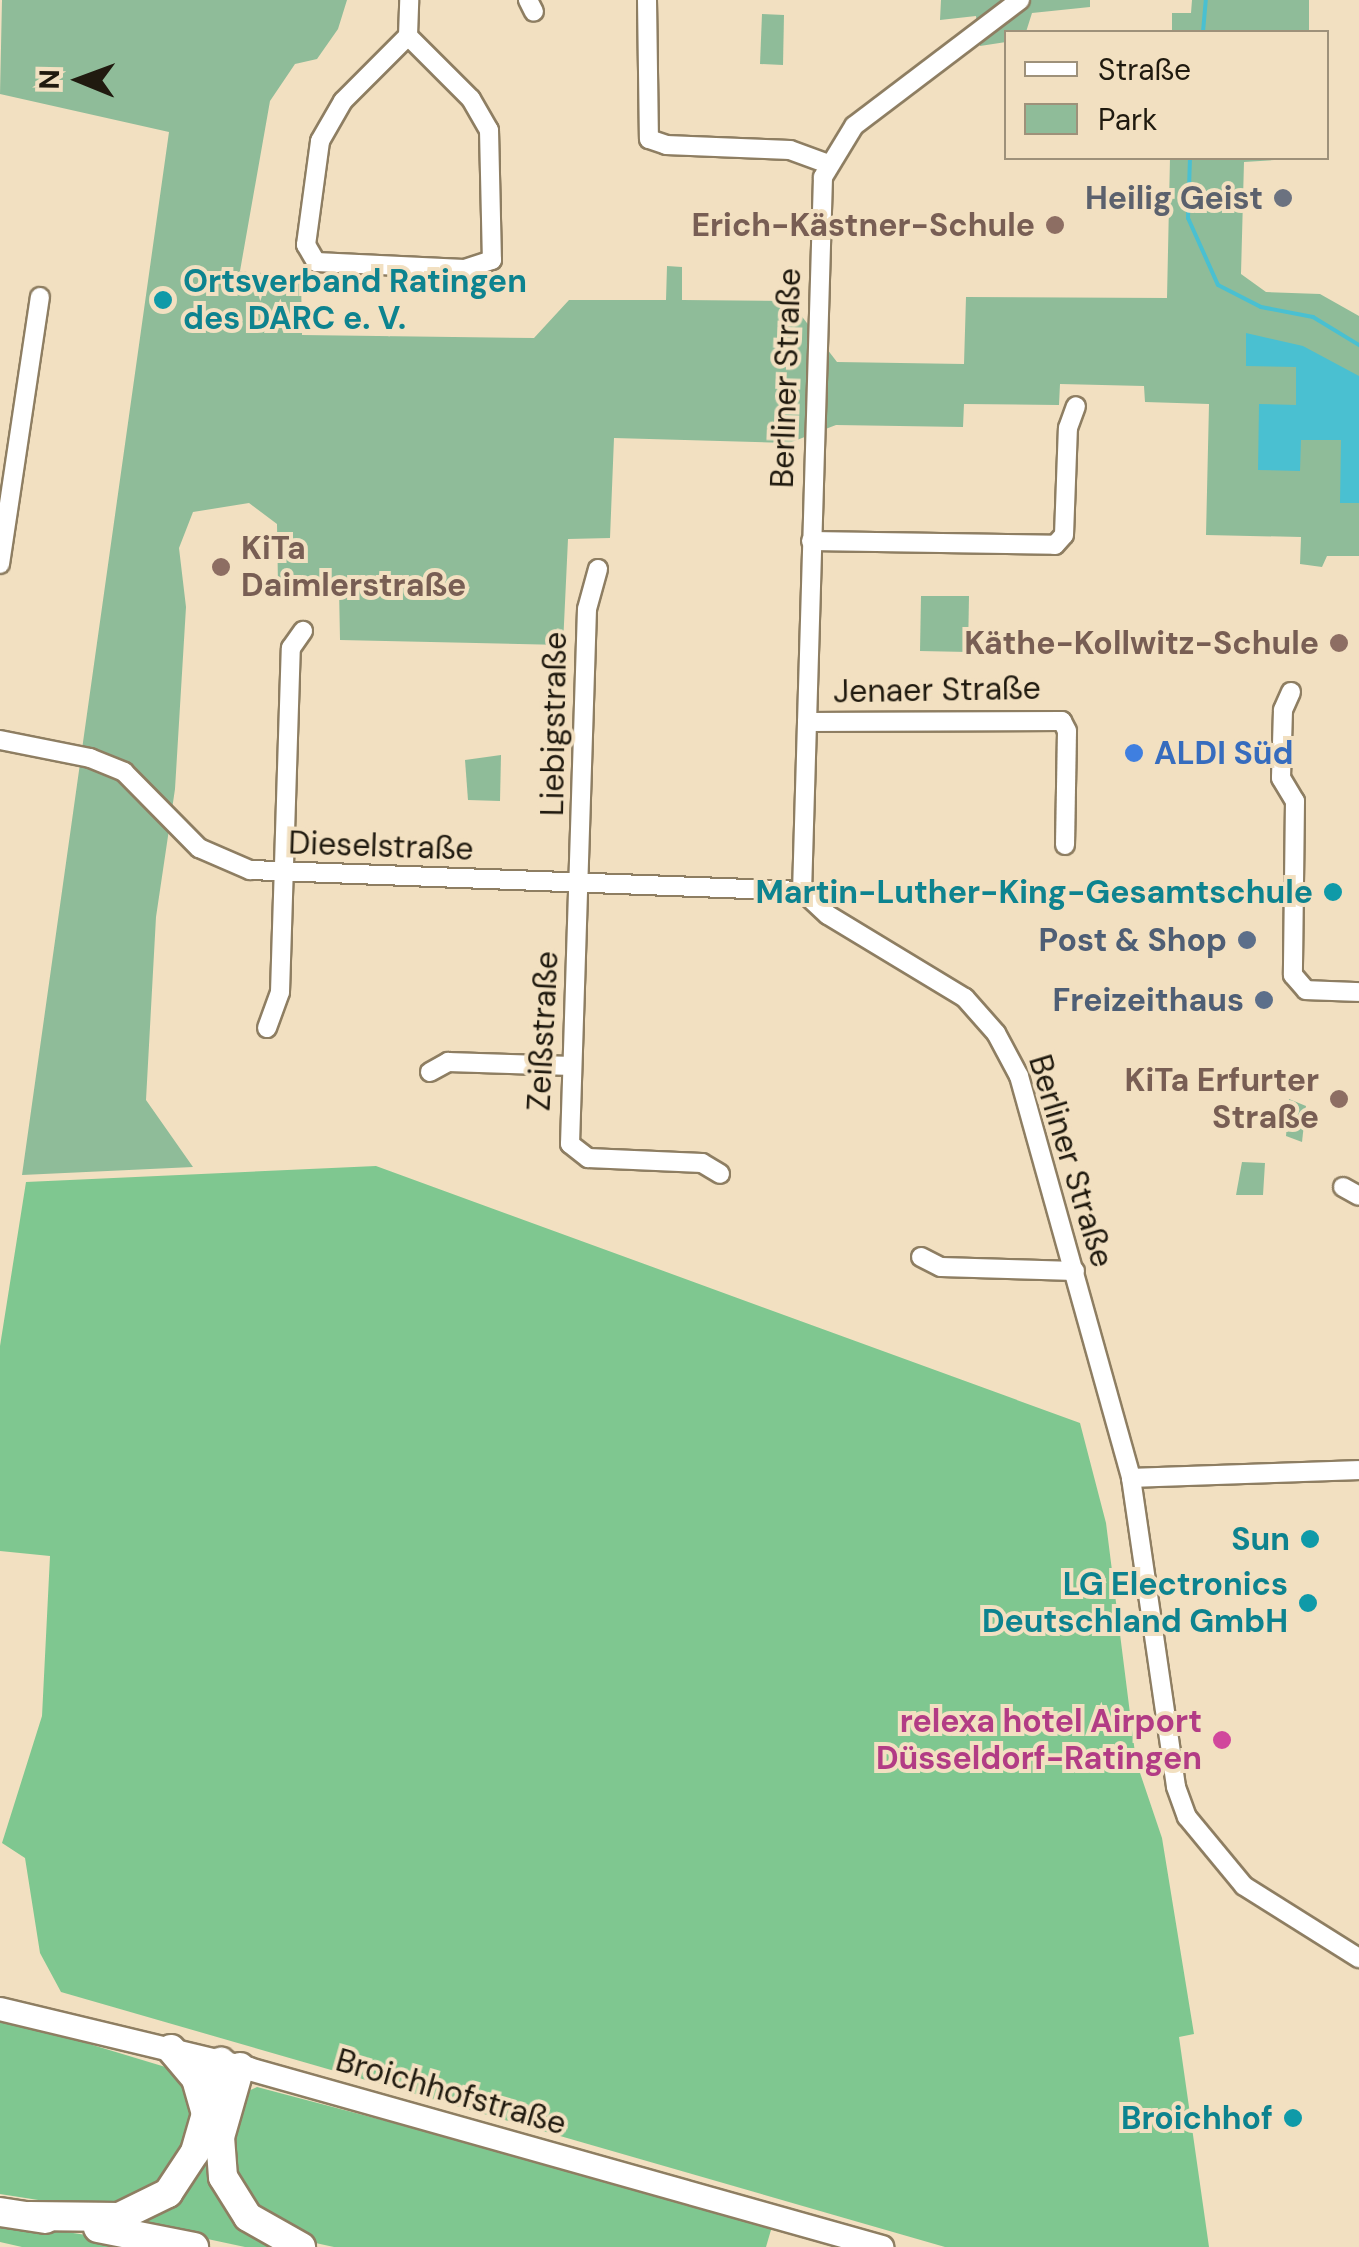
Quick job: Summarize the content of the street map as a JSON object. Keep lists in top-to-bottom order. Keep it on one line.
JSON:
{"streets":{"main road":["Broichhofstraße"],"street":["Berliner Straße","Jenaer Straße","Liebigstraße","Dieselstraße","Zeißstraße"]},"crossings":[["Berliner Straße","Jenaer Straße"],["Berliner Straße","Dieselstraße"],["Liebigstraße","Dieselstraße"],["Liebigstraße","Zeißstraße"],["Dieselstraße","Zeißstraße"]],"places":["Heilig Geist","Erich-Kästner-Schule","Ortsverband Ratingen des DARC e. V.","KiTa Daimlerstraße","Käthe-Kollwitz-Schule","ALDI Süd","Martin-Luther-King-Gesamtschule","Post & Shop","Freizeithaus","KiTa Erfurter Straße","Sun","LG Electronics Deutschland GmbH","relexa hotel Airport Düsseldorf-Ratingen","Broichhof"],"legend":["Straße","Park"],"north":"left"}
